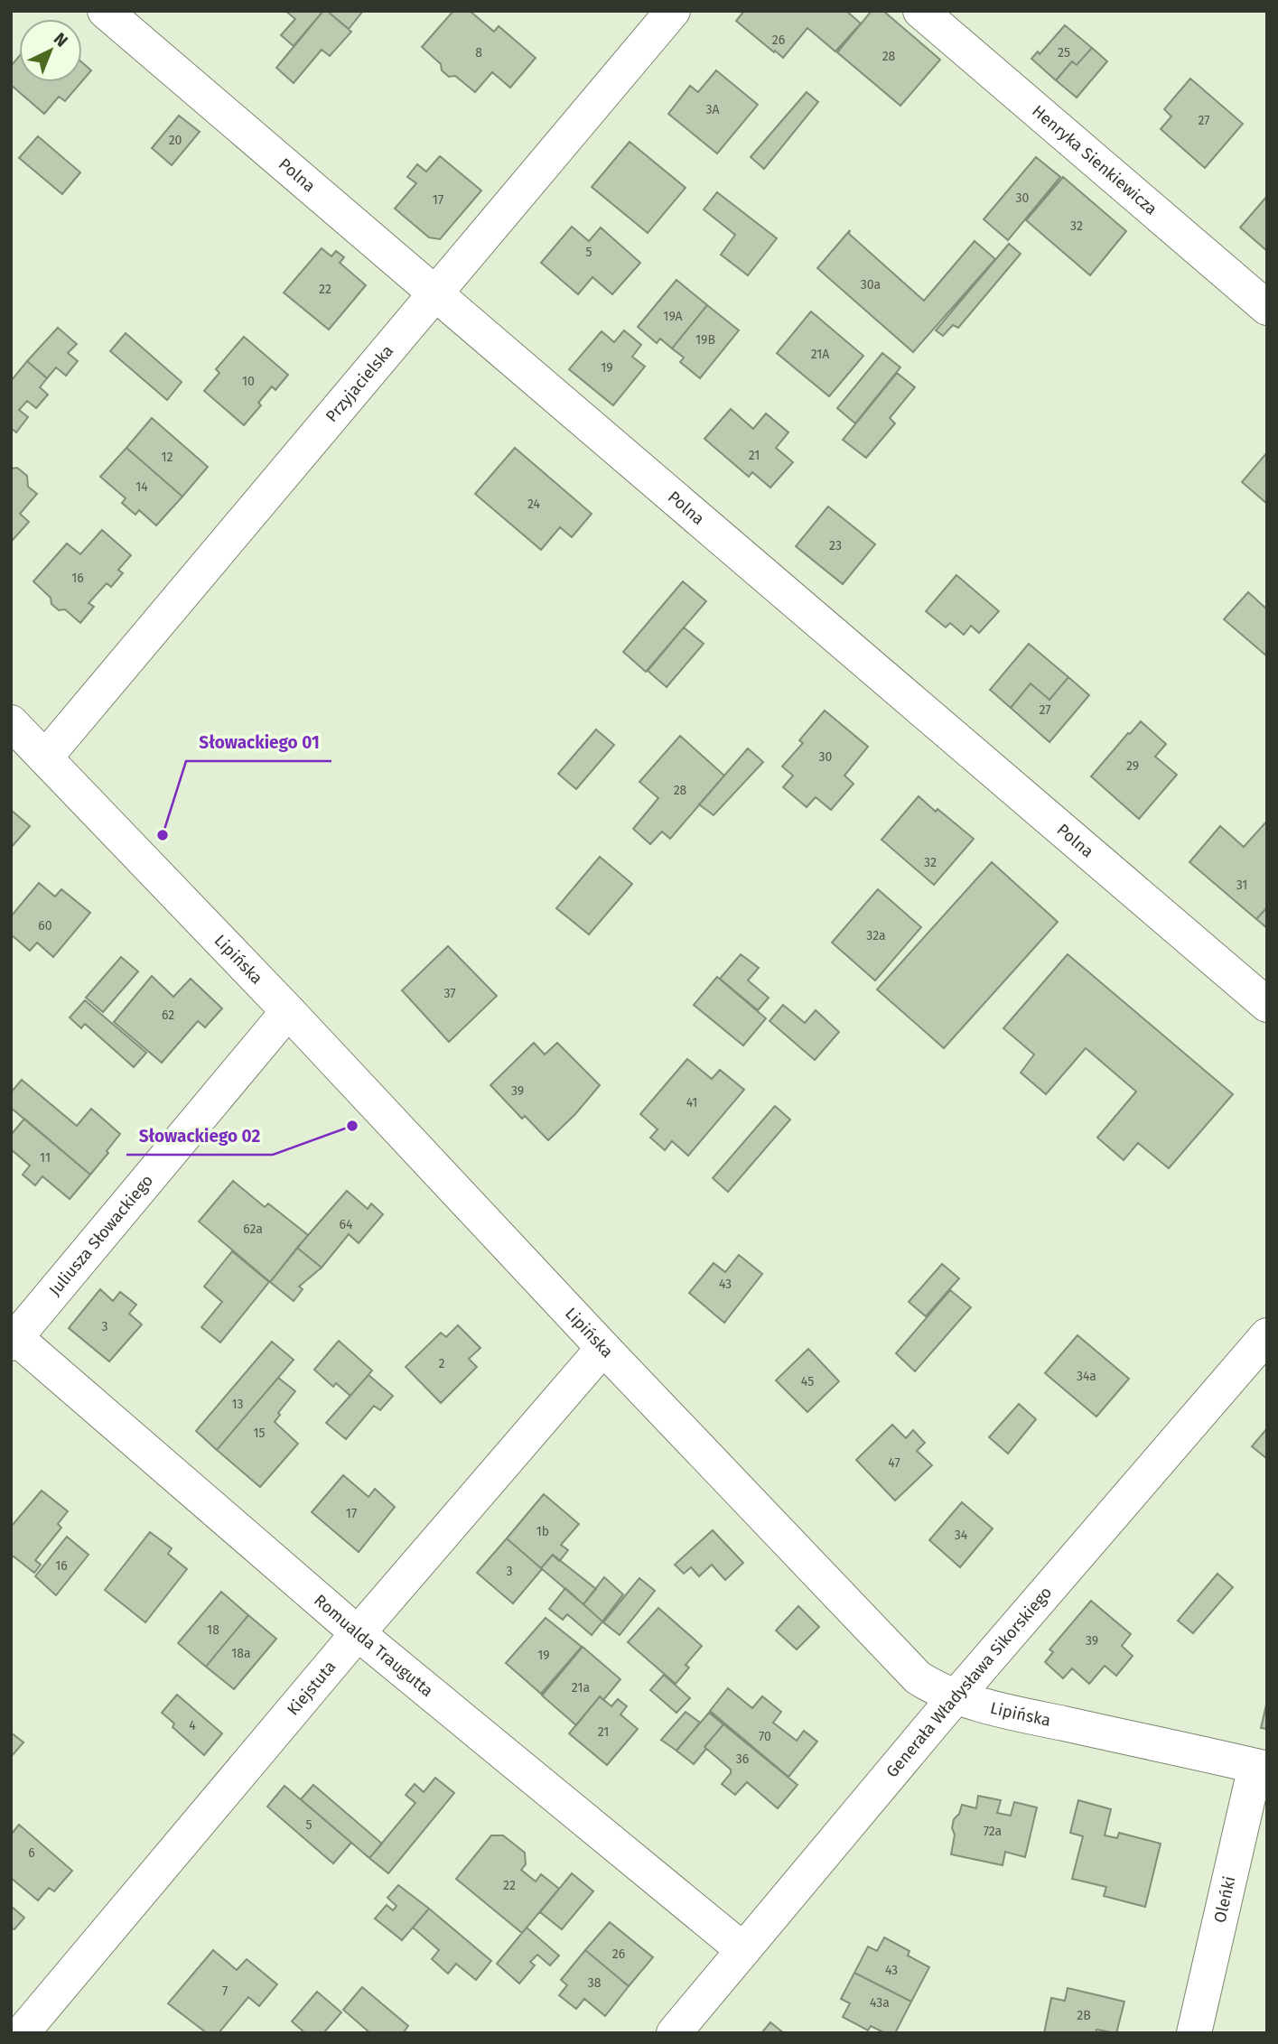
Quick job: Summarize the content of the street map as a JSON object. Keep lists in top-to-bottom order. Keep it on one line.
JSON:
{"streets":{"street":["Henryka Sienkiewicza","Polna","Przyjacielska","Lipińska","Juliusza Słowackiego","Romualda Traugutta","Generała Władysława Sikorskiego","Kiejstuta","Oleńki"]},"crossings":[["Polna","Przyjacielska"],["Przyjacielska","Lipińska"],["Lipińska","Juliusza Słowackiego"],["Lipińska","Generała Władysława Sikorskiego"],["Lipińska","Kiejstuta"],["Lipińska","Oleńki"],["Juliusza Słowackiego","Romualda Traugutta"],["Romualda Traugutta","Generała Władysława Sikorskiego"],["Romualda Traugutta","Kiejstuta"]],"places":["Słowackiego 01","Słowackiego 02"],"house_numbers":["26","8","25","28","3A","27","20","30","17","32","5","30a","22","19A","19B","21A","19","10","21","12","14","24","23","16","27","30","29","28","32","31","60","32a","37","62","39","41","11","64","62a","43","3","2","34a","45","13","15","47","17","1b","34","16","3","18","39","18a","19","21a","4","21","70","36","5","72a","6","22","26","43","38","7","43a","2B"],"north":"top right"}
